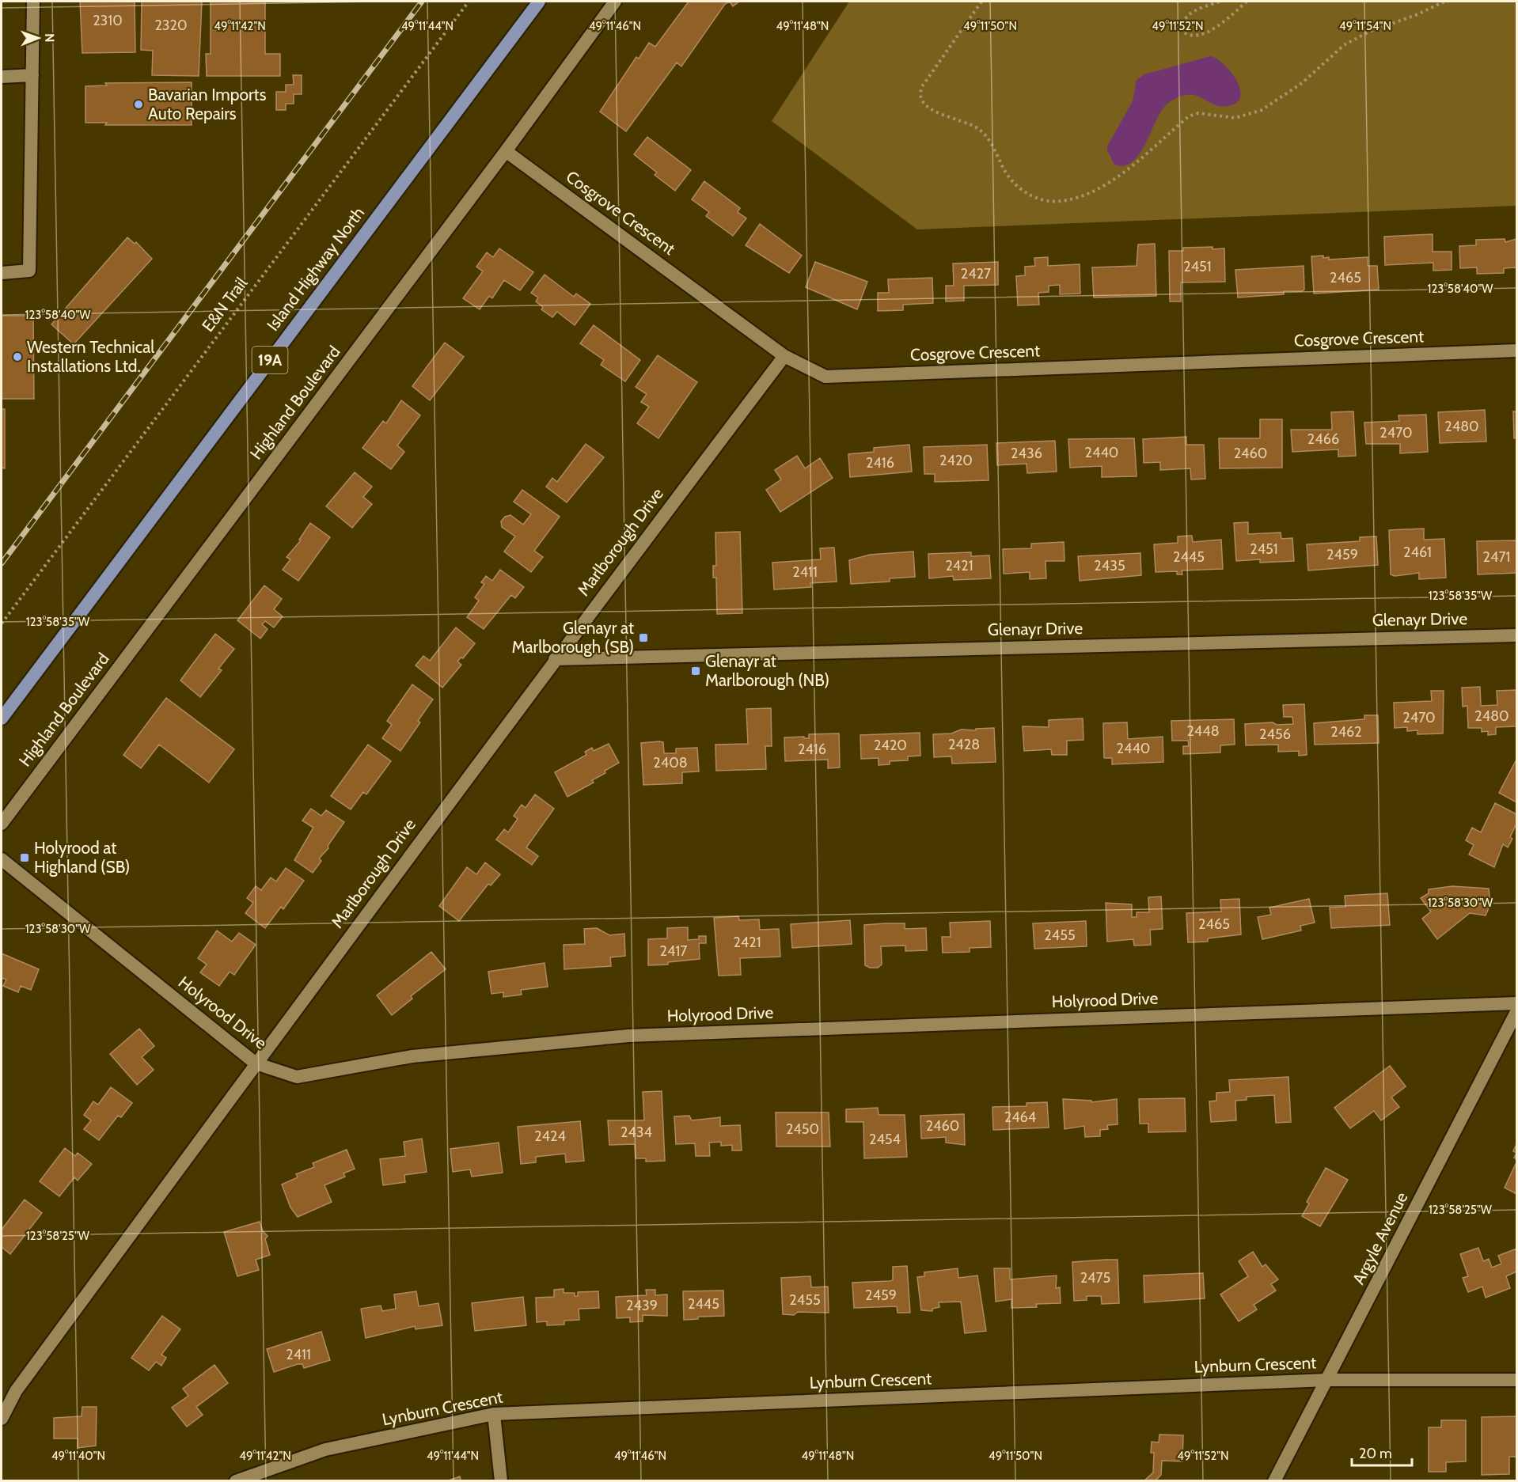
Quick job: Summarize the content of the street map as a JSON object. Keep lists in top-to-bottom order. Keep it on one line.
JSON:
{"streets":{"main road":["Island Highway North","19A"],"street":["Cosgrove Crescent","Highland Boulevard","Marlborough Drive","Glenayr Drive","Holyrood Drive","Argyle Avenue","Lynburn Crescent"],"path":["E&N Trail"]},"crossings":[["Cosgrove Crescent","Highland Boulevard"],["Cosgrove Crescent","Marlborough Drive"],["Marlborough Drive","Glenayr Drive"],["Marlborough Drive","Holyrood Drive"],["Argyle Avenue","Lynburn Crescent"]],"places":{"other":["Bavarian Imports Auto Repairs","Western Technical Installations Ltd."],"transit":["Glenayr at Marlborough (SB)","Glenayr at Marlborough (NB)","Holyrood at Highland (SB)"]},"house_numbers":["2310","2320","2451","2427","2465","2480","2470","2466","2440","2436","2460","2420","2416","2451","2461","2459","2445","2471","2421","2435","2411","2480","2470","2448","2462","2456","2428","2420","2440","2416","2408","2465","2455","2421","2417","2464","2460","2450","2434","2424","2454","2475","2459","2455","2445","2439","2411"],"scale_bar":"20 m","north":"right","coordinates":["49°11'42\"N","49°11'44\"N","49°11'46\"N","49°11'48\"N","49°11'50\"N","49°11'52\"N","49°11'54\"N","123°58'40\"W","123°58'35\"W","123°58'30\"W","123°58'25\"W","49°11'40\"N"]}
